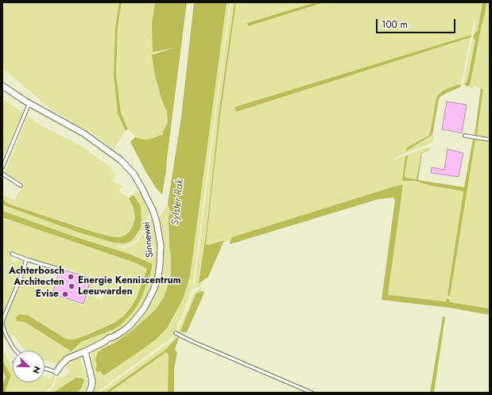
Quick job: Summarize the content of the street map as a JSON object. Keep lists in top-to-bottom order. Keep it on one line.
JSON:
{"streets":{"street":["Sinnewei"]},"water":["Sylster Rak"],"places":["Achterbosch Architecten","Energie Kenniscentrum Leeuwarden","Evise"],"scale_bar":"100 m","north":"bottom right"}
